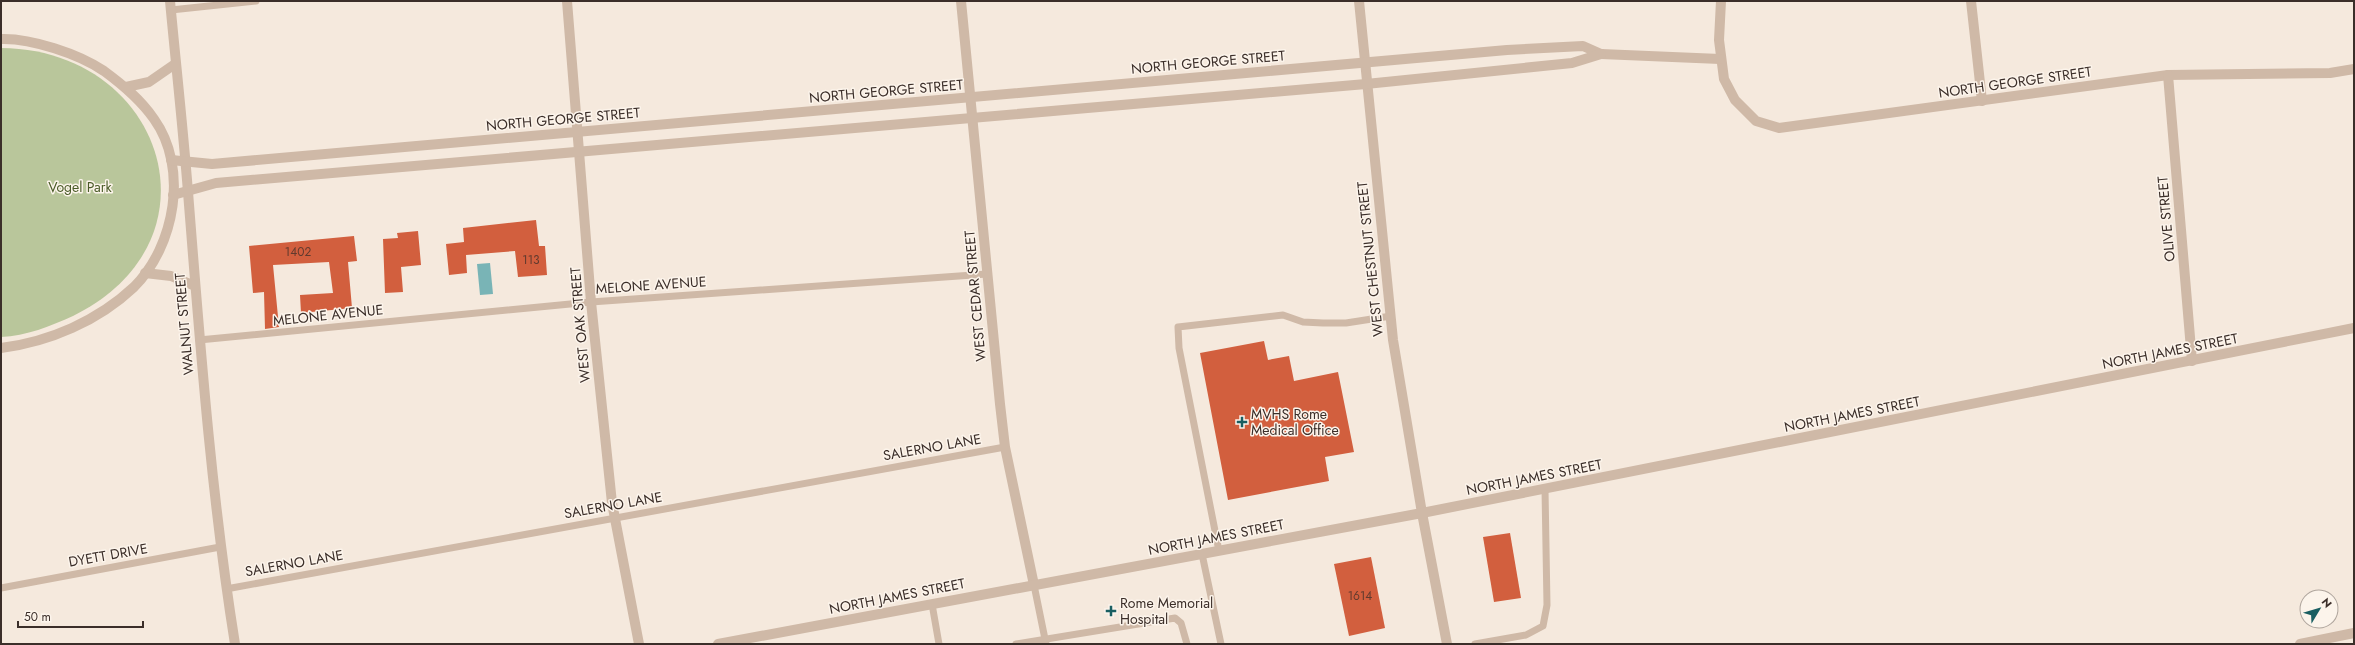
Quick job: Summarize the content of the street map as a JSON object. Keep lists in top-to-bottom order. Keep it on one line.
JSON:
{"streets":{"street":["NORTH GEORGE STREET","OLIVE STREET","WEST CHESTNUT STREET","WEST CEDAR STREET","WALNUT STREET","WEST OAK STREET","NORTH JAMES STREET"],"lane":["MELONE AVENUE","SALERNO LANE","DYETT DRIVE"]},"crossings":[["NORTH GEORGE STREET","OLIVE STREET"],["NORTH GEORGE STREET","WEST CHESTNUT STREET"],["NORTH GEORGE STREET","WEST CEDAR STREET"],["NORTH GEORGE STREET","WALNUT STREET"],["NORTH GEORGE STREET","WEST OAK STREET"],["OLIVE STREET","NORTH JAMES STREET"],["WEST CHESTNUT STREET","NORTH JAMES STREET"],["MELONE AVENUE","WEST CEDAR STREET"],["MELONE AVENUE","WALNUT STREET"],["MELONE AVENUE","WEST OAK STREET"],["WEST CEDAR STREET","NORTH JAMES STREET"],["WEST CEDAR STREET","SALERNO LANE"],["WALNUT STREET","SALERNO LANE"],["WALNUT STREET","DYETT DRIVE"],["WEST OAK STREET","SALERNO LANE"]],"parks":["Vogel Park"],"places":{"health":["MVHS Rome Medical Office","Rome Memorial Hospital"]},"house_numbers":["1402","113","1614"],"scale_bar":"50 m","north":"top right"}
